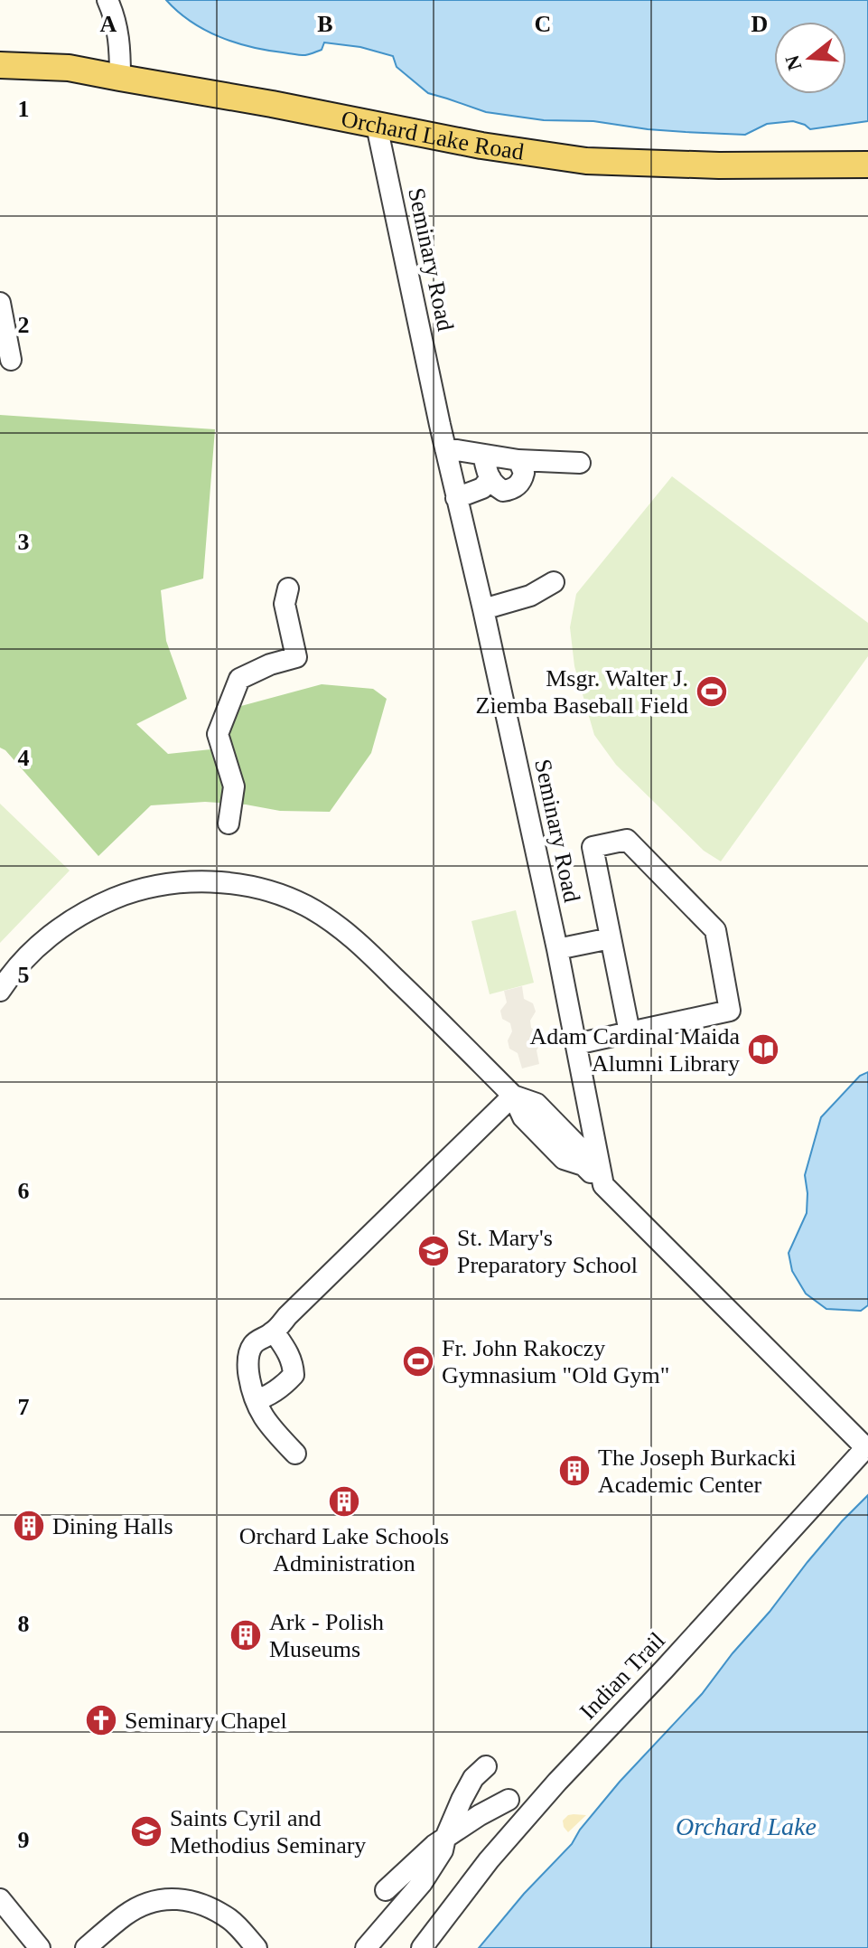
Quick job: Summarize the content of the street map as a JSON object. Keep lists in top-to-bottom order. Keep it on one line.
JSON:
{"streets":{"main road":["Orchard Lake Road"],"street":["Seminary Road","Indian Trail"]},"crossings":[["Orchard Lake Road","Seminary Road"]],"water":["Orchard Lake"],"places":{"sports":["Msgr. Walter J. Ziemba Baseball Field","Fr. John Rakoczy Gymnasium \"Old Gym\""],"library":["Adam Cardinal Maida Alumni Library"],"school or university":["St. Mary's Preparatory School","Saints Cyril and Methodius Seminary"],"building":["The Joseph Burkacki Academic Center","Orchard Lake Schools Administration","Dining Halls","Ark - Polish Museums"],"church":["Seminary Chapel"]},"north":"left","grid":{"columns":["A","B","C","D"],"rows":["1","2","3","4","5","6","7","8","9"]}}
